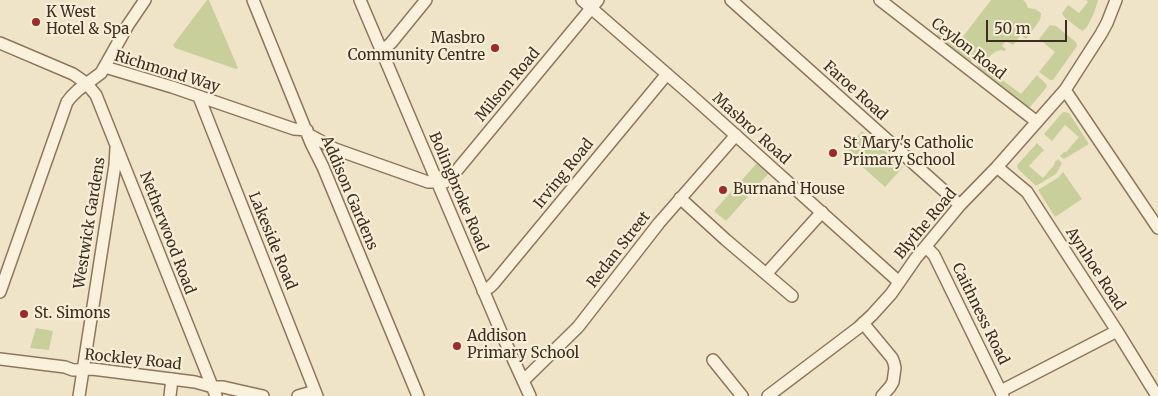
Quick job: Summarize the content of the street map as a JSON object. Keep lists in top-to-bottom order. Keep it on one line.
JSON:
{"streets":{"street":["Ceylon Road","Richmond Way","Milson Road","Faroe Road","Masbro' Road","Irving Road","Bolingbroke Road","Addison Gardens","Westwick Gardens","Blythe Road","Netherwood Road","Lakeside Road","Redan Street","Aynhoe Road","Caithness Road","Rockley Road"]},"crossings":[["Ceylon Road","Blythe Road"],["Richmond Way","Milson Road"],["Richmond Way","Bolingbroke Road"],["Richmond Way","Addison Gardens"],["Richmond Way","Netherwood Road"],["Richmond Way","Lakeside Road"],["Milson Road","Masbro' Road"],["Milson Road","Bolingbroke Road"],["Faroe Road","Blythe Road"],["Masbro' Road","Irving Road"],["Masbro' Road","Blythe Road"],["Masbro' Road","Redan Street"],["Irving Road","Bolingbroke Road"],["Bolingbroke Road","Redan Street"],["Westwick Gardens","Netherwood Road"],["Westwick Gardens","Rockley Road"],["Blythe Road","Aynhoe Road"],["Blythe Road","Caithness Road"],["Netherwood Road","Rockley Road"]],"places":["K West Hotel & Spa","Masbro Community Centre","St Mary's Catholic Primary School","Burnand House","St. Simons","Addison Primary School"],"scale_bar":"50 m"}
